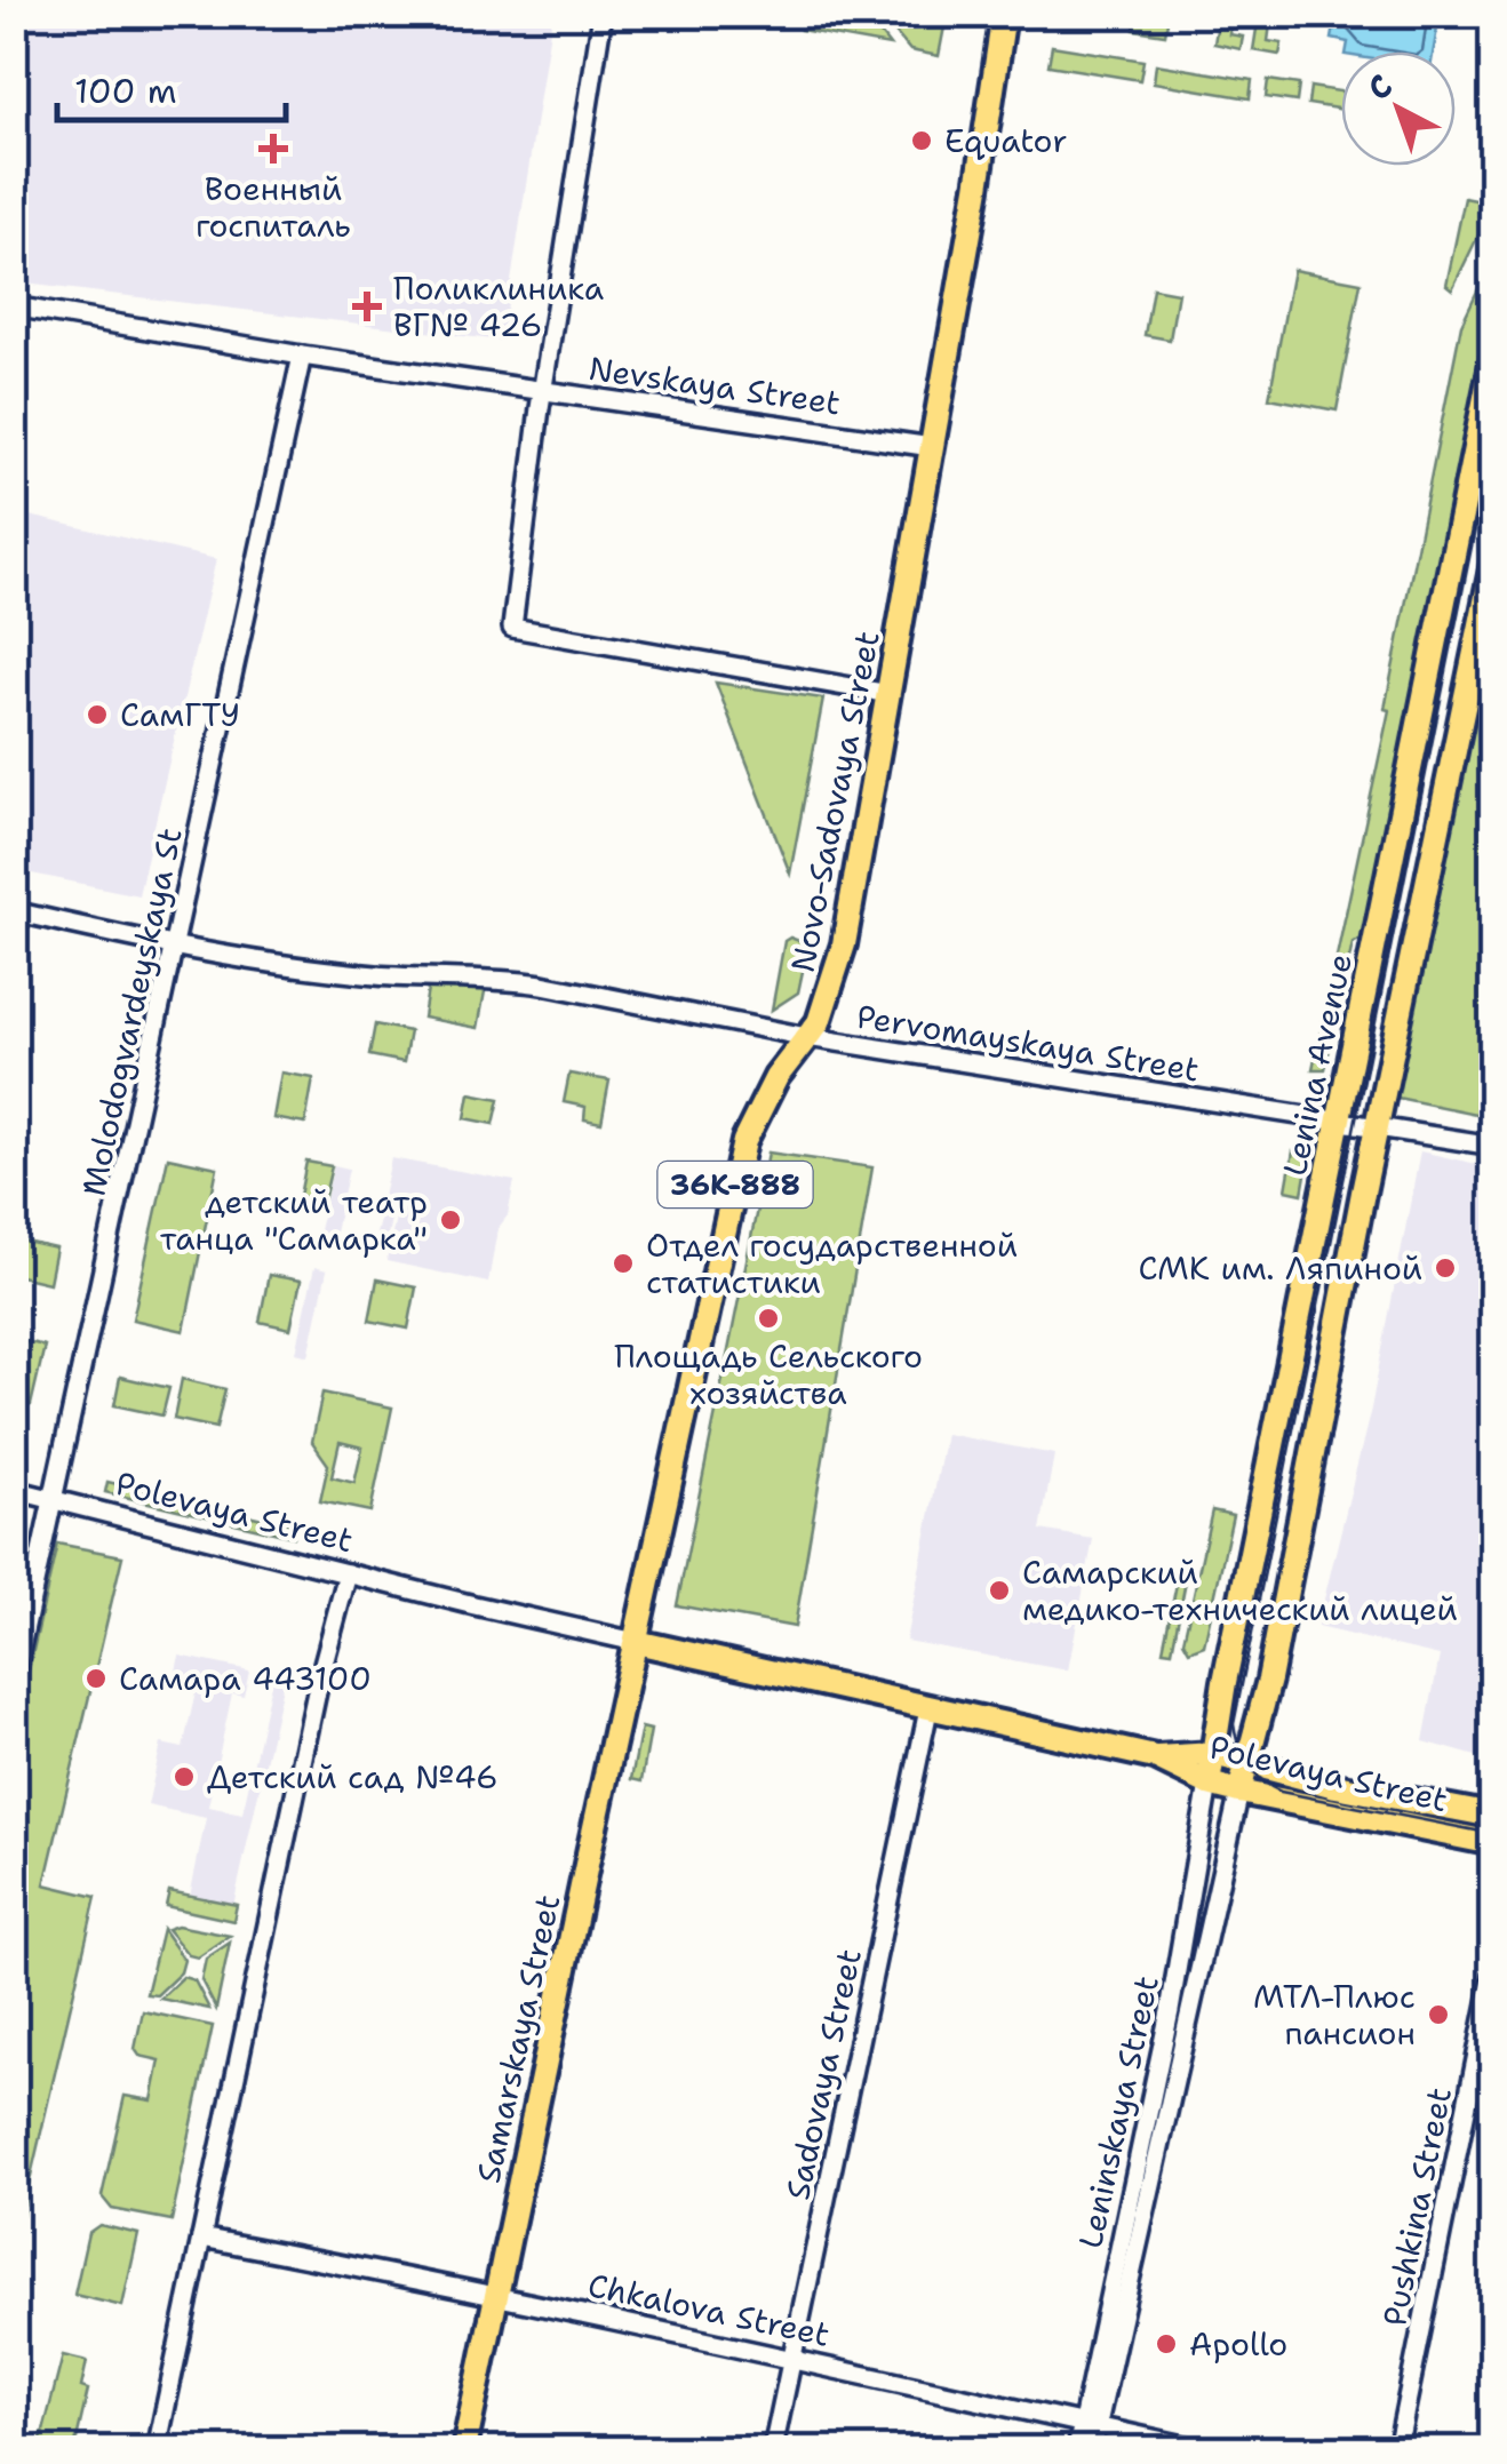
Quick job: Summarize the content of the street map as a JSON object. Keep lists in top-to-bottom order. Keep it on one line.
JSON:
{"streets":{"main road":["Novo-Sadovaya Street","Lenina Avenue","36К-888","Polevaya Street","Samarskaya Street"],"street":["Nevskaya Street","Molodogvardeyskaya St","Pervomayskaya Street","Sadovaya Street","Leninskaya Street","Pushkina Street","Chkalova Street"]},"crossings":[["Nevskaya Street","Novo-Sadovaya Street"],["Nevskaya Street","Molodogvardeyskaya St"],["Novo-Sadovaya Street","Pervomayskaya Street"],["Novo-Sadovaya Street","Polevaya Street"],["Novo-Sadovaya Street","Samarskaya Street"],["Molodogvardeyskaya St","Pervomayskaya Street"],["Molodogvardeyskaya St","Polevaya Street"],["Pervomayskaya Street","Lenina Avenue"],["Lenina Avenue","Polevaya Street"],["Lenina Avenue","Leninskaya Street"],["Polevaya Street","Samarskaya Street"],["Polevaya Street","Leninskaya Street"],["Samarskaya Street","Chkalova Street"],["Sadovaya Street","Chkalova Street"],["Leninskaya Street","Chkalova Street"]],"places":{"other":["Equator","СамГТУ","детский театр танца \"Самарка\"","Отдел государственной статистики","СМК им. Ляпиной","Площадь Сельского хозяйства","Самарский медико-технический лицей","Самара 443100","Детский сад №46","МТЛ-Плюс пансион","Apollo"],"health":["Военный госпиталь","Поликлиника ВГ№ 426"]},"scale_bar":"100 m","north":"top left"}
